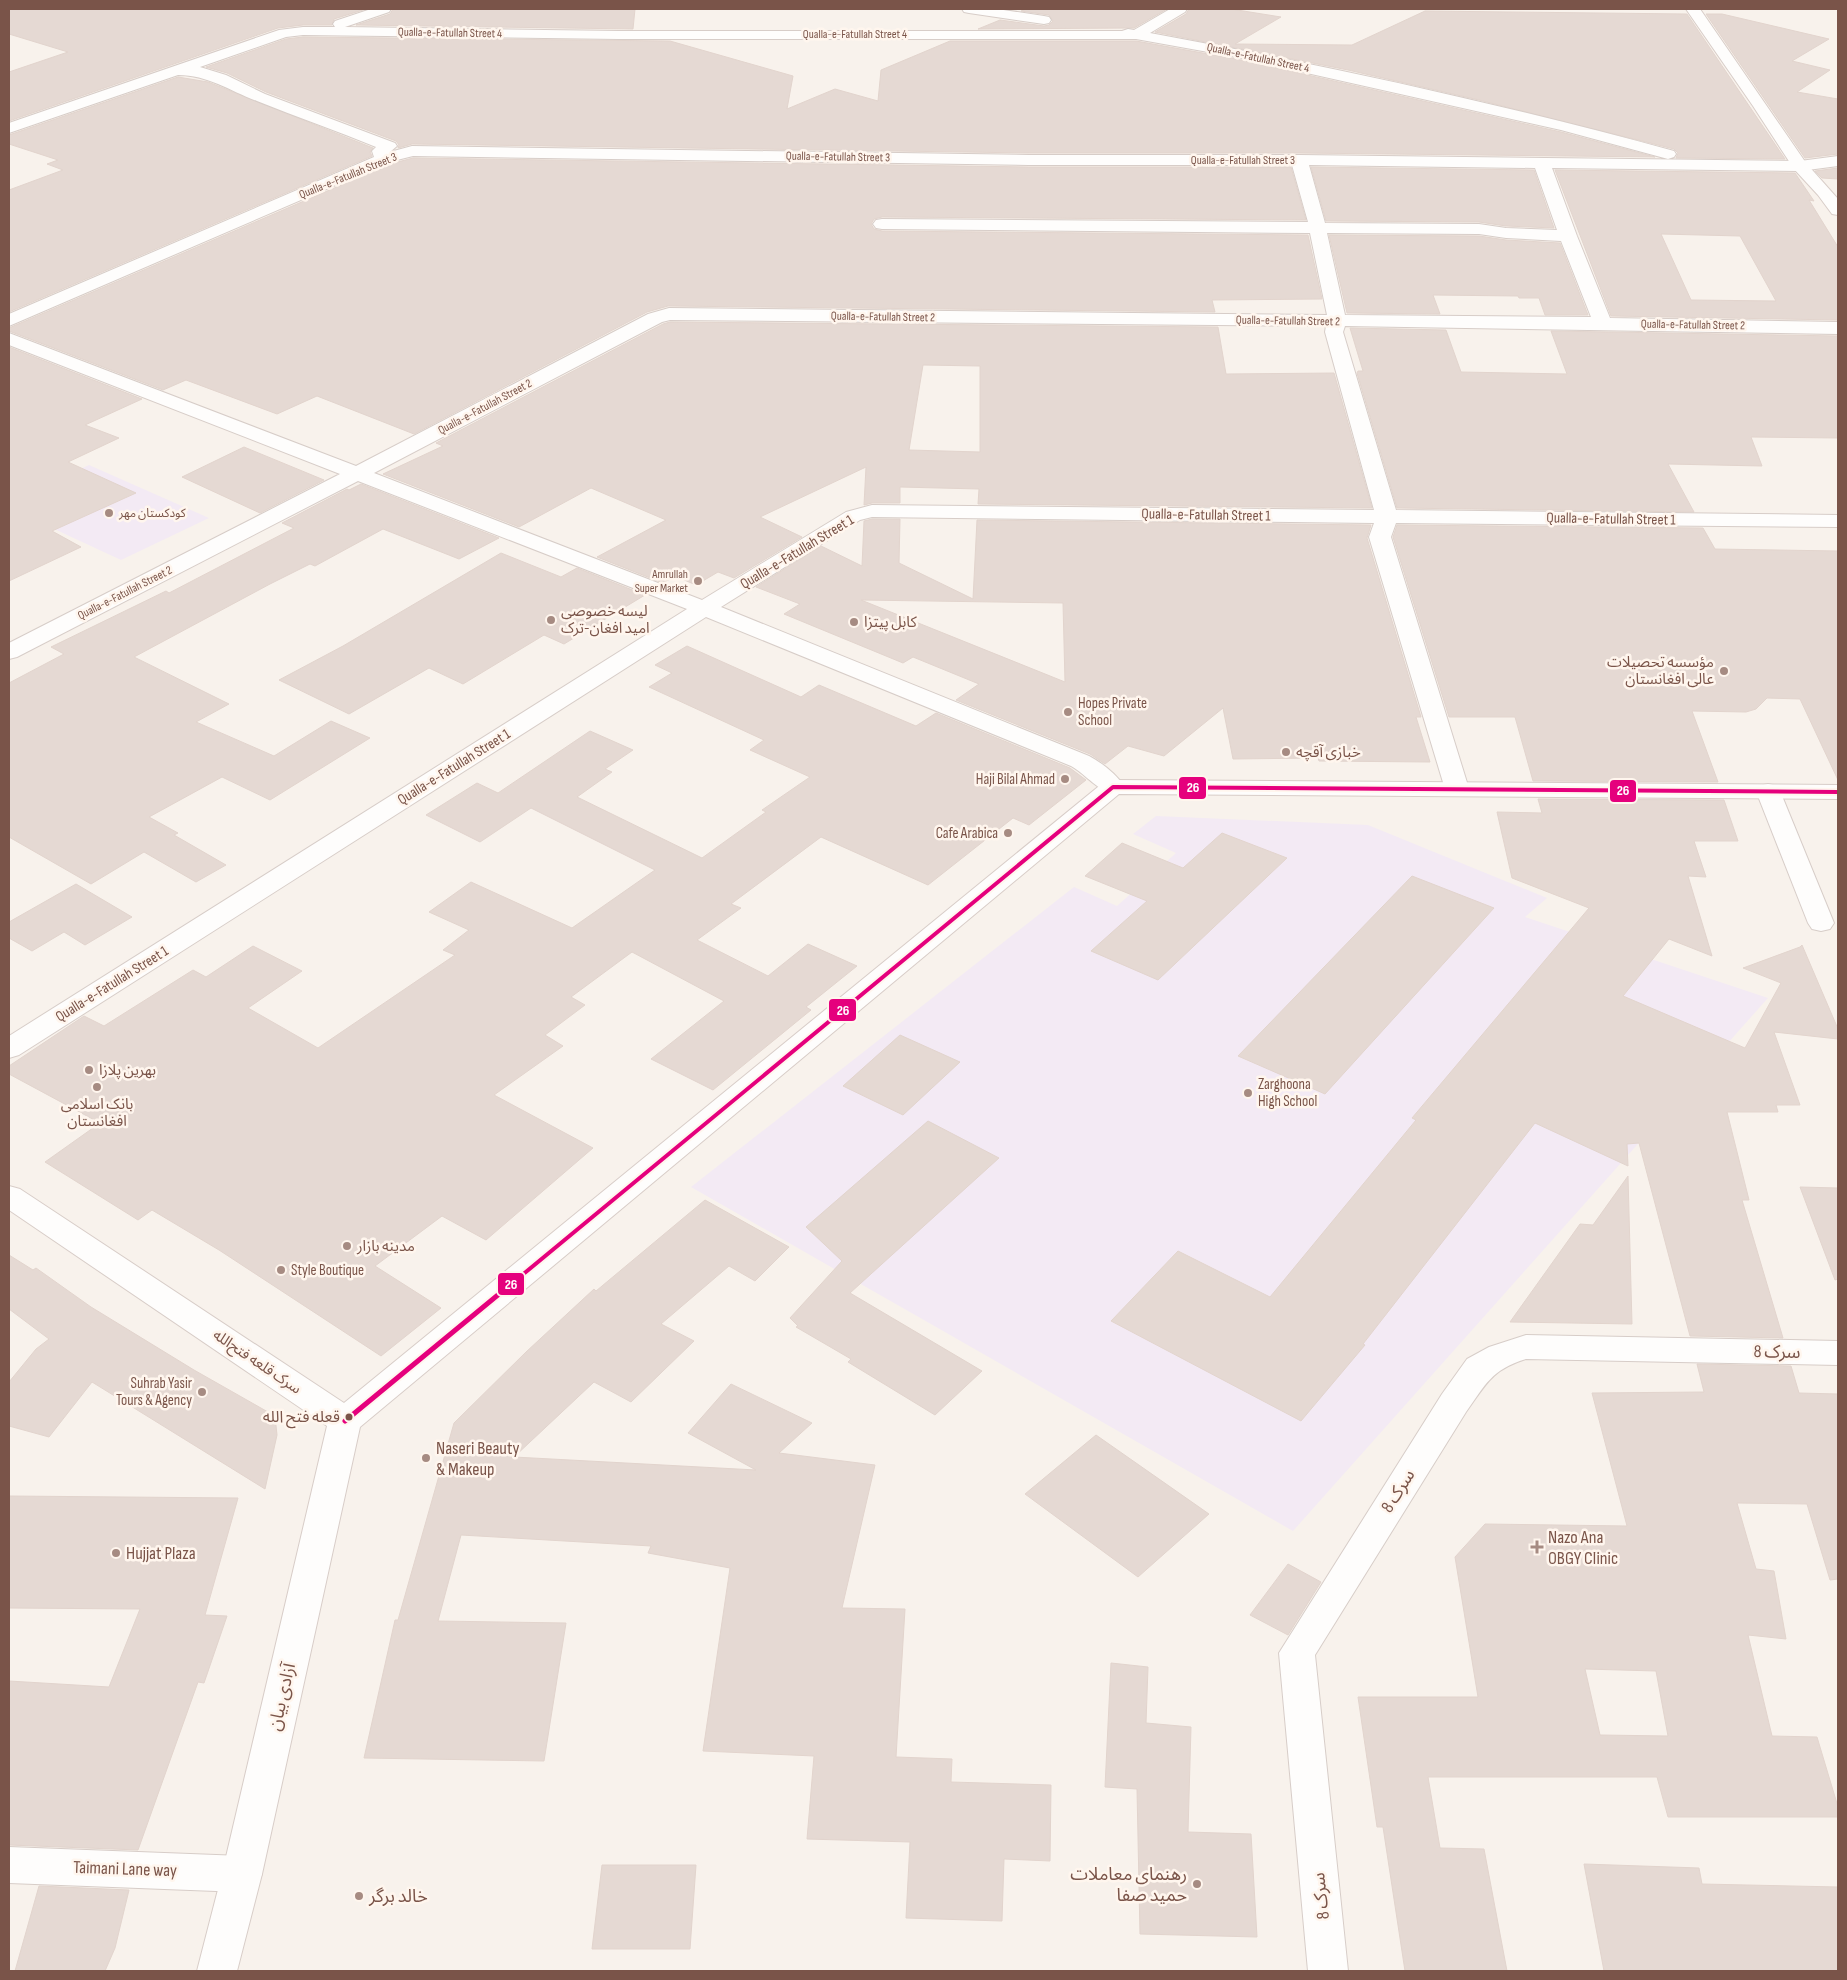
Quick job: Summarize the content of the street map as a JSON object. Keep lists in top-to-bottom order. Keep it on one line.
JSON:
{"streets":{"street":["Qualla-e-Fatullah Street 4","Qualla-e-Fatullah Street 3","Qualla-e-Fatullah Street 2","Qualla-e-Fatullah Street 1","سرک 8","سرک قلعه فتح‌الله","آزادی بیان","Taimani Lane way"]},"crossings":[["Qualla-e-Fatullah Street 4","Qualla-e-Fatullah Street 3"],["سرک قلعه فتح‌الله","آزادی بیان"],["آزادی بیان","Taimani Lane way"]],"places":{"other":["کودکستان مهر","Amrullah Super Market","لیسه خصوصی امید افغان-ترک","کابل پیتزا","مؤسسه تحصیلات عالی افغانستان","Hopes Private School","خبازی آقچه","Haji Bilal Ahmad","Cafe Arabica","بهرین پلازا","بانک اسلامی افغانستان","Zarghoona High School","مدینه بازار","Style Boutique","Suhrab Yasir Tours & Agency","قعله فتح الله","Naseri Beauty & Makeup","Hujjat Plaza","رهنمای معاملات حمید صفا","خالد برگر"],"health":["Nazo Ana OBGY Clinic"]},"lines":["transit line 26"]}
